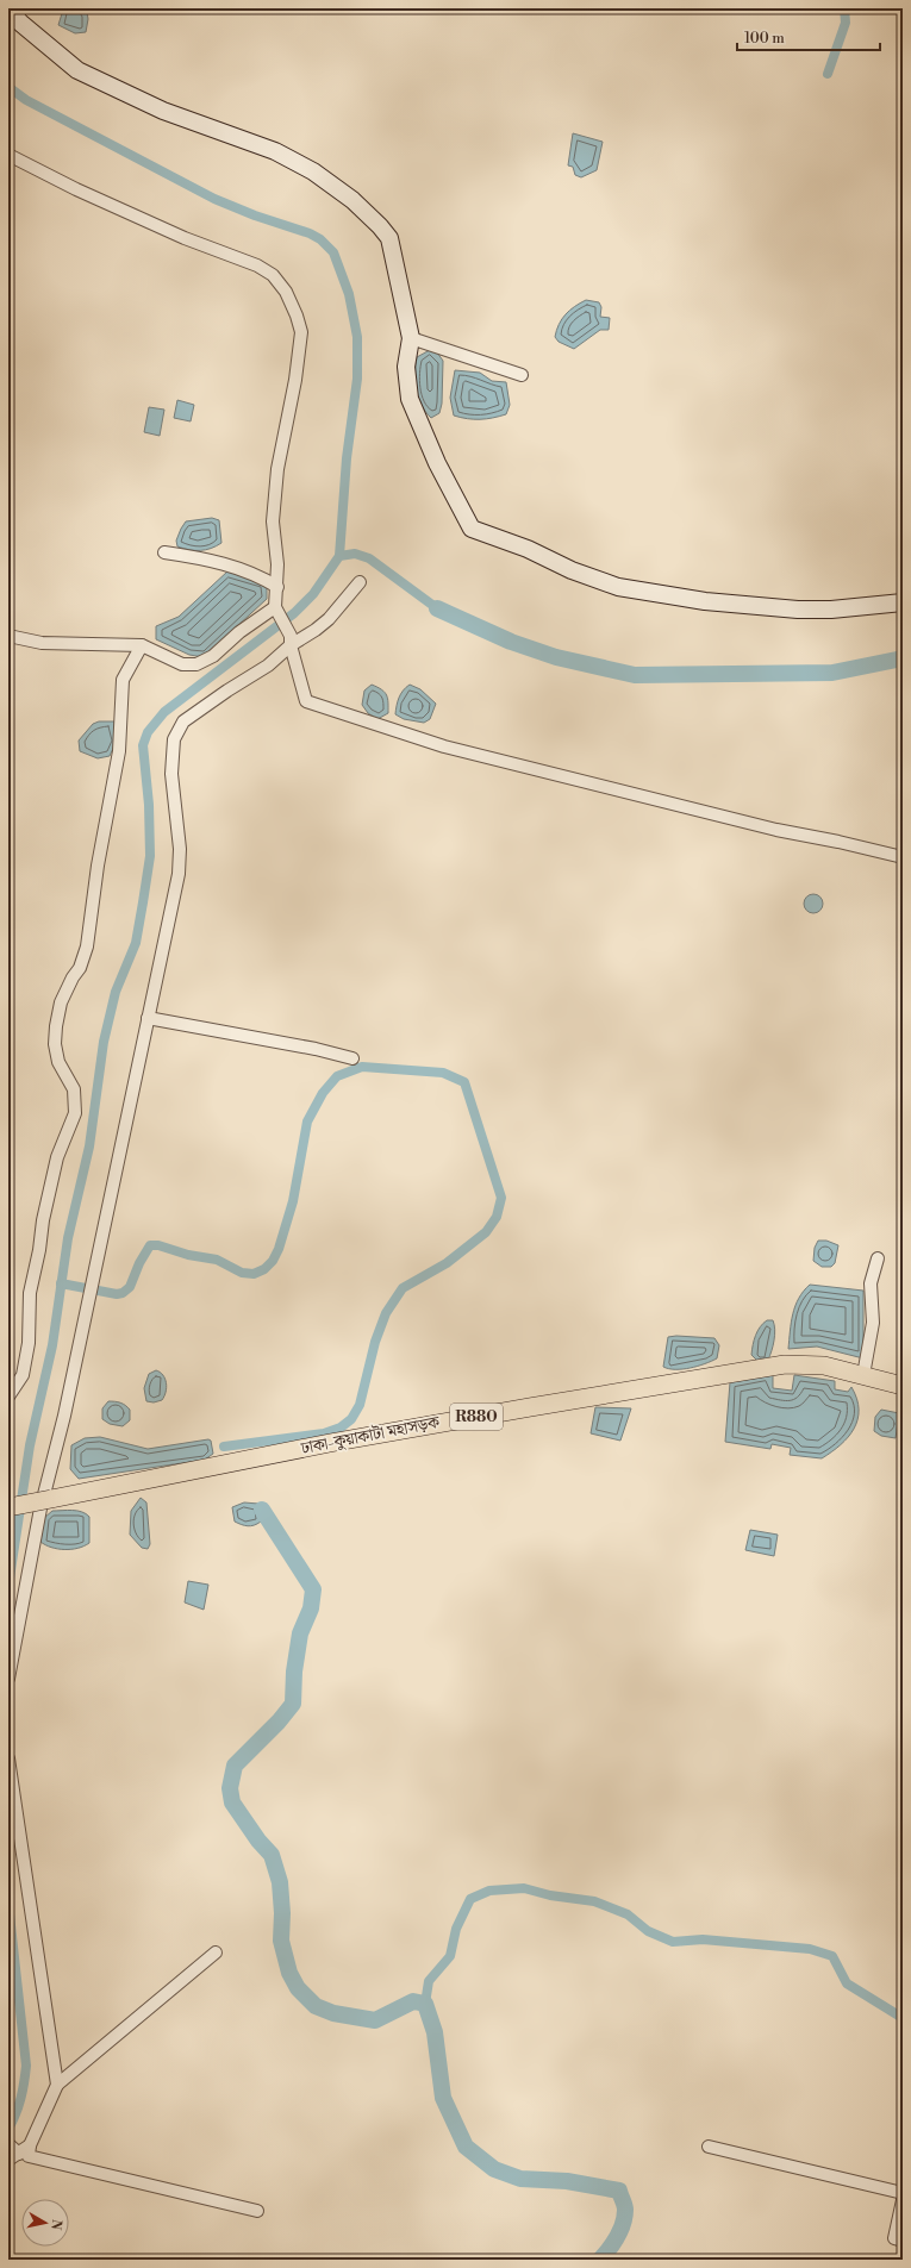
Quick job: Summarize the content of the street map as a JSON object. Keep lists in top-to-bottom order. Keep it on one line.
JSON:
{"streets":{"main road":["R880","ঢাকা-কুয়াকাটা মহাসড়ক"]},"scale_bar":"100 m","north":"right"}
